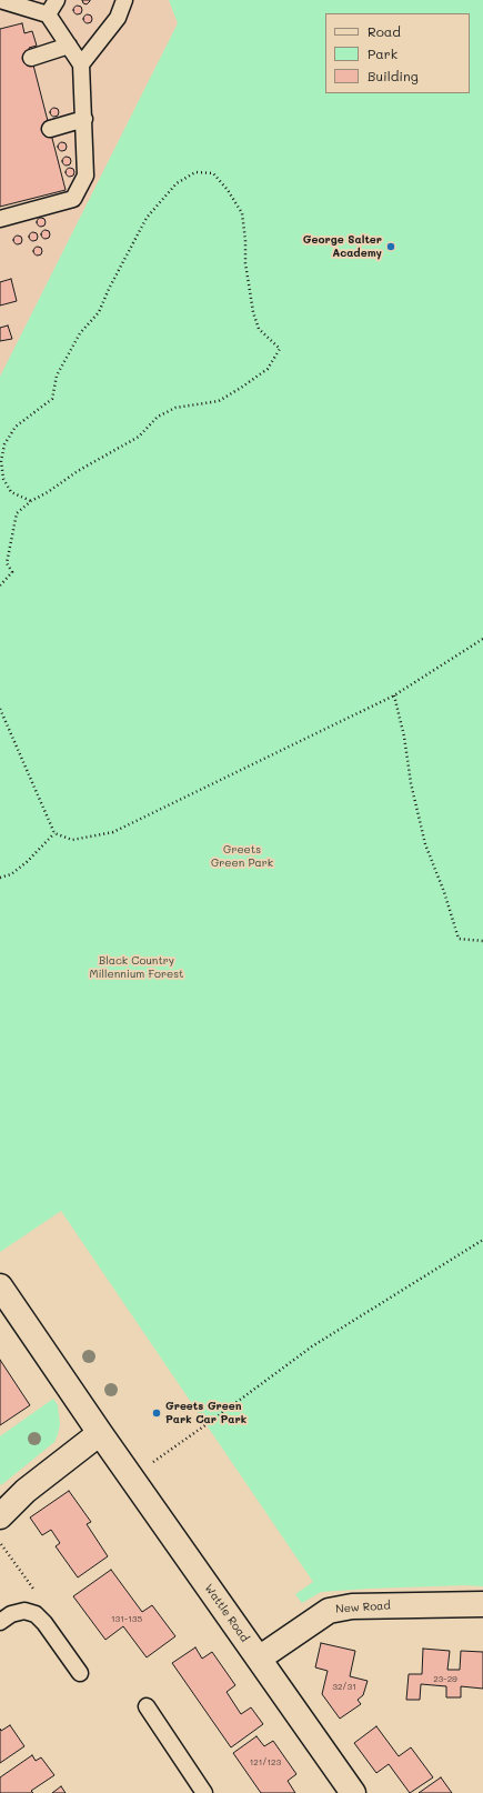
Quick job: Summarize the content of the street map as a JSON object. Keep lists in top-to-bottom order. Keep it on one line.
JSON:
{"streets":{"street":["New Road","Wattle Road"]},"crossings":[["New Road","Wattle Road"]],"parks":["Greets Green Park","Black Country Millennium Forest"],"places":["George Salter Academy","Greets Green Park Car Park"],"house_numbers":["131-135","23-29","32/31","121/123"],"legend":["Road","Park","Building"]}
